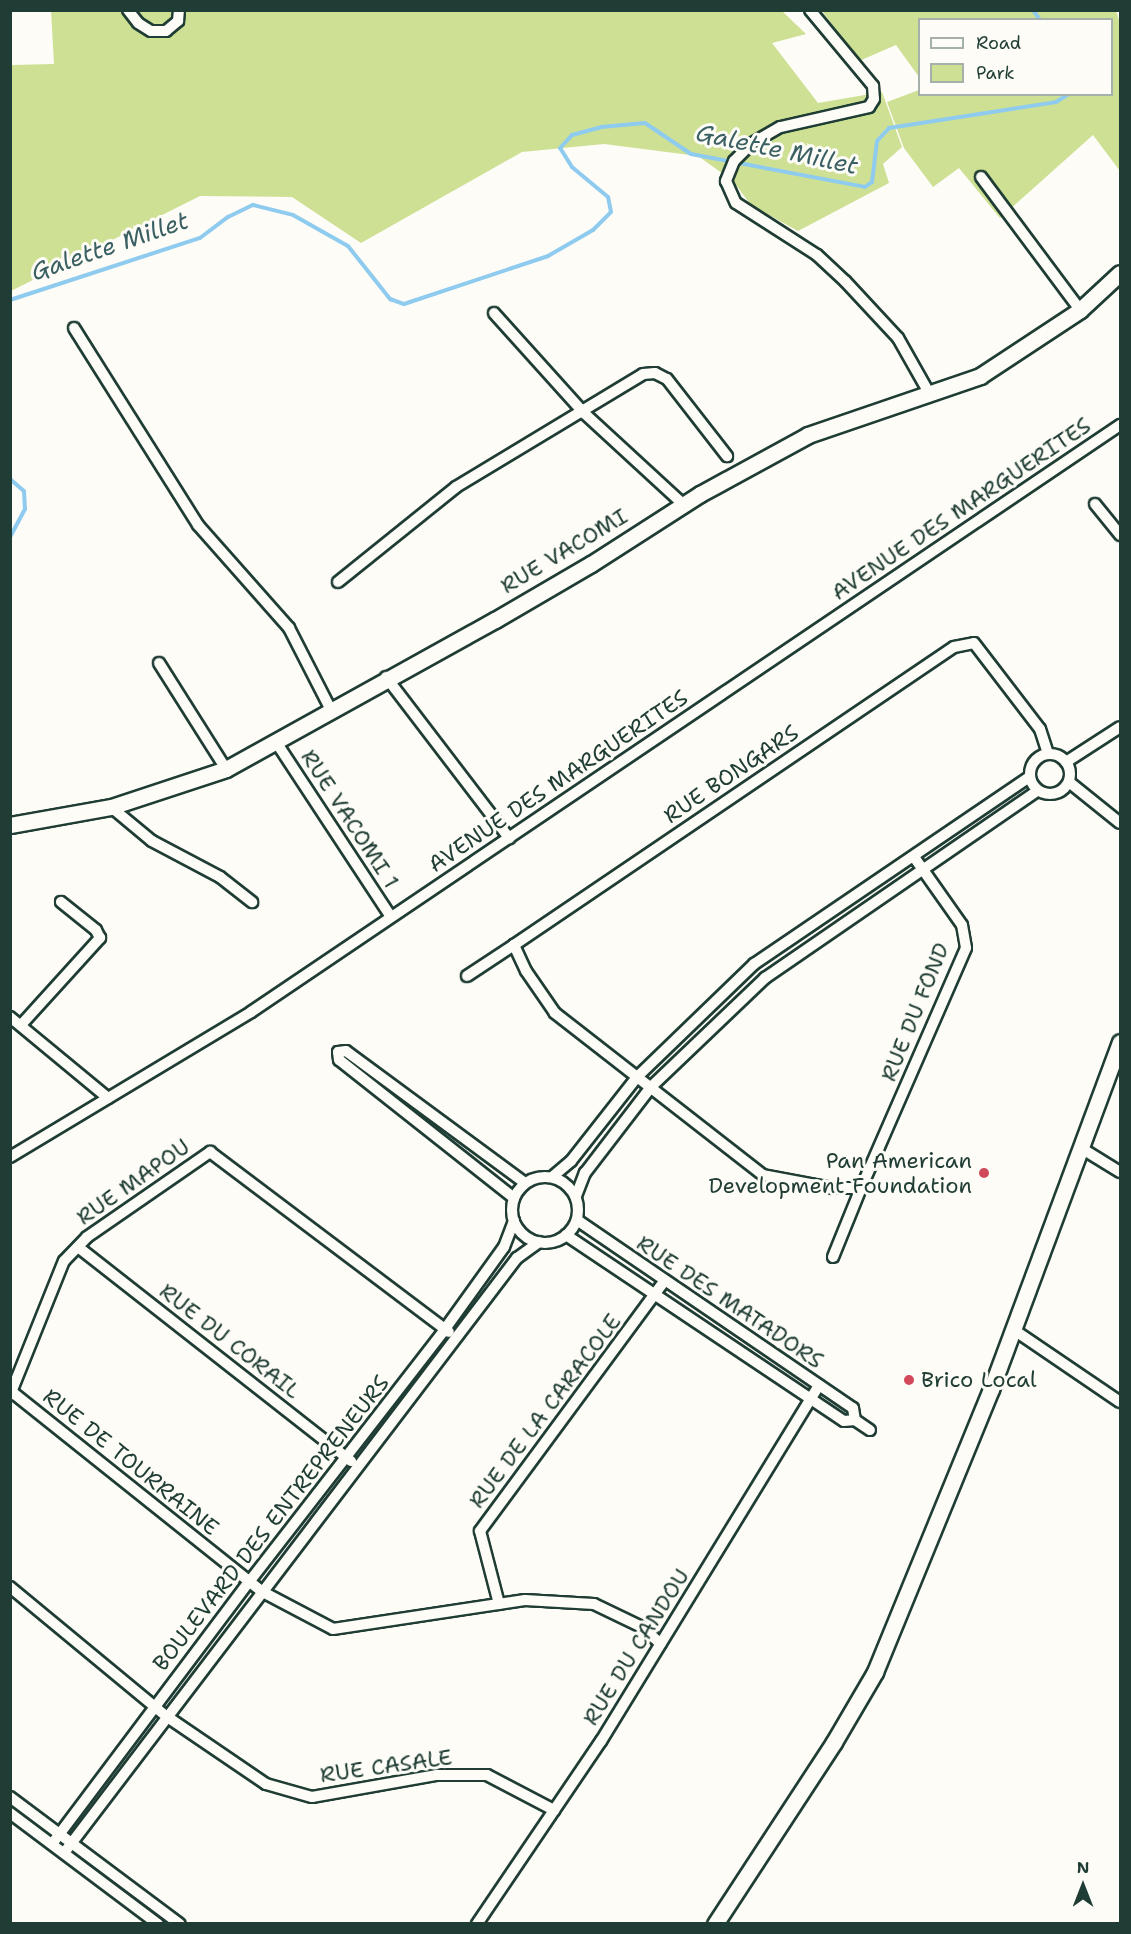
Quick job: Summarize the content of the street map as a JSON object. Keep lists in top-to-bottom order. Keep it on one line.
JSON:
{"streets":{"street":["AVENUE DES MARGUERITES","RUE VACOMI","RUE BONGARS","RUE VACOMI 1","RUE DU FOND","RUE MAPOU","RUE DES MATADORS","RUE DU CORAIL","RUE DE LA CARACOLE","RUE DE TOURRAINE","BOULEVARD DES ENTREPRENEURS","RUE DU CANDOU","RUE CASALE"]},"crossings":[["AVENUE DES MARGUERITES","RUE VACOMI 1"],["RUE VACOMI","RUE VACOMI 1"],["RUE MAPOU","RUE DU CORAIL"],["RUE MAPOU","RUE DE TOURRAINE"],["RUE MAPOU","BOULEVARD DES ENTREPRENEURS"],["RUE DES MATADORS","RUE DE LA CARACOLE"],["RUE DES MATADORS","BOULEVARD DES ENTREPRENEURS"],["RUE DES MATADORS","RUE DU CANDOU"],["RUE DU CORAIL","BOULEVARD DES ENTREPRENEURS"],["RUE DE LA CARACOLE","RUE DE TOURRAINE"],["RUE DE TOURRAINE","BOULEVARD DES ENTREPRENEURS"],["RUE DE TOURRAINE","RUE DU CANDOU"],["BOULEVARD DES ENTREPRENEURS","RUE CASALE"],["RUE DU CANDOU","RUE CASALE"]],"water":["Galette Millet"],"places":["Pan American Development Foundation","Brico Local"],"legend":["Road","Park"],"north":"top"}
